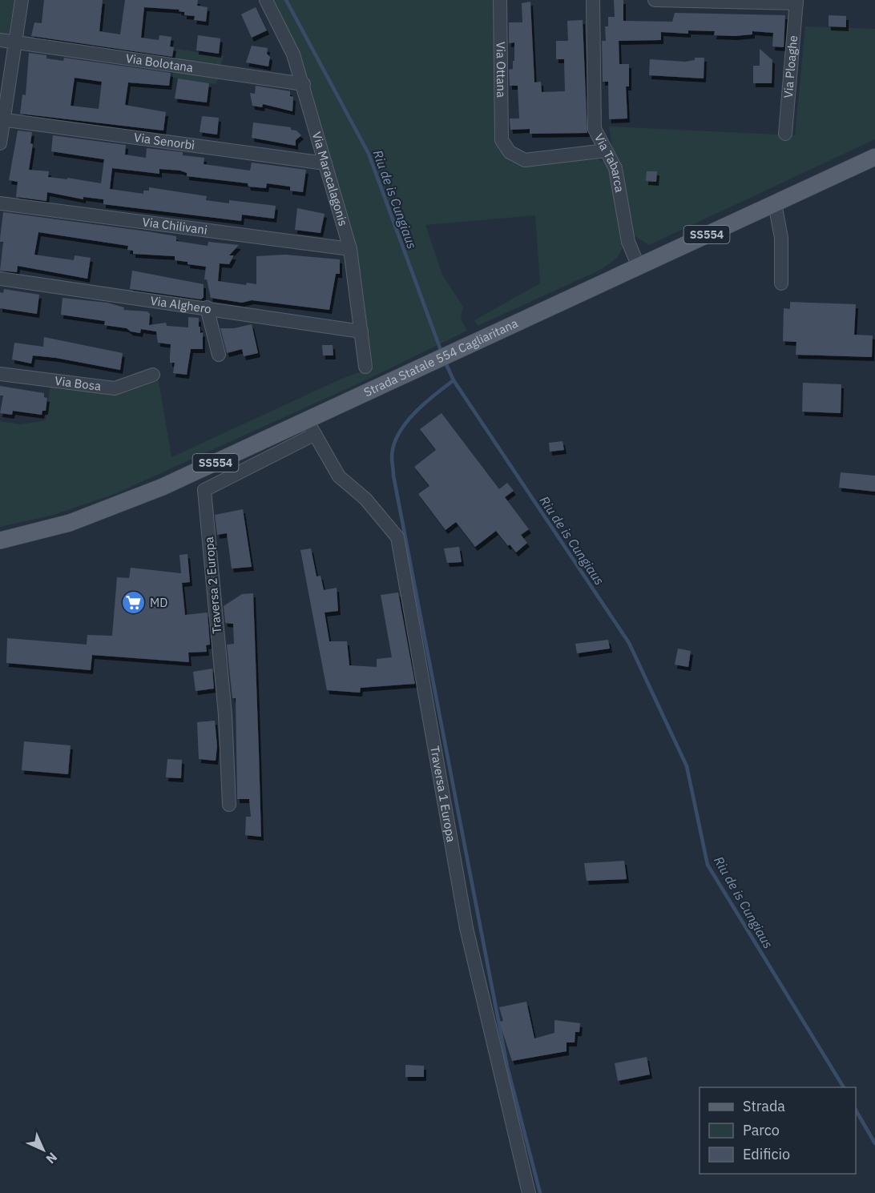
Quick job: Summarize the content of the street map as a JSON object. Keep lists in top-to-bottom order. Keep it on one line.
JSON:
{"streets":{"main road":["SS554","Strada Statale 554 Cagliaritana"],"street":["Via Bolotana","Via Ploaghe","Via Ottana","Via Senorbì","Via Tabarca","Via Maracalagonis","Via Chilivani","Via Alghero","Via Bosa","Traversa 2 Europa","Traversa 1 Europa"]},"crossings":[["Via Bolotana","Via Maracalagonis"],["Via Ottana","Via Tabarca"],["Via Senorbì","Via Maracalagonis"],["Via Tabarca","Strada Statale 554 Cagliaritana"],["Via Maracalagonis","Via Chilivani"],["Via Maracalagonis","Via Alghero"],["Strada Statale 554 Cagliaritana","Traversa 2 Europa"],["Strada Statale 554 Cagliaritana","Traversa 1 Europa"],["Traversa 2 Europa","Traversa 1 Europa"]],"water":["Riu de is Cungiaus"],"places":{"supermarket":["MD"]},"legend":["Strada","Parco","Edificio"],"north":"bottom right"}
